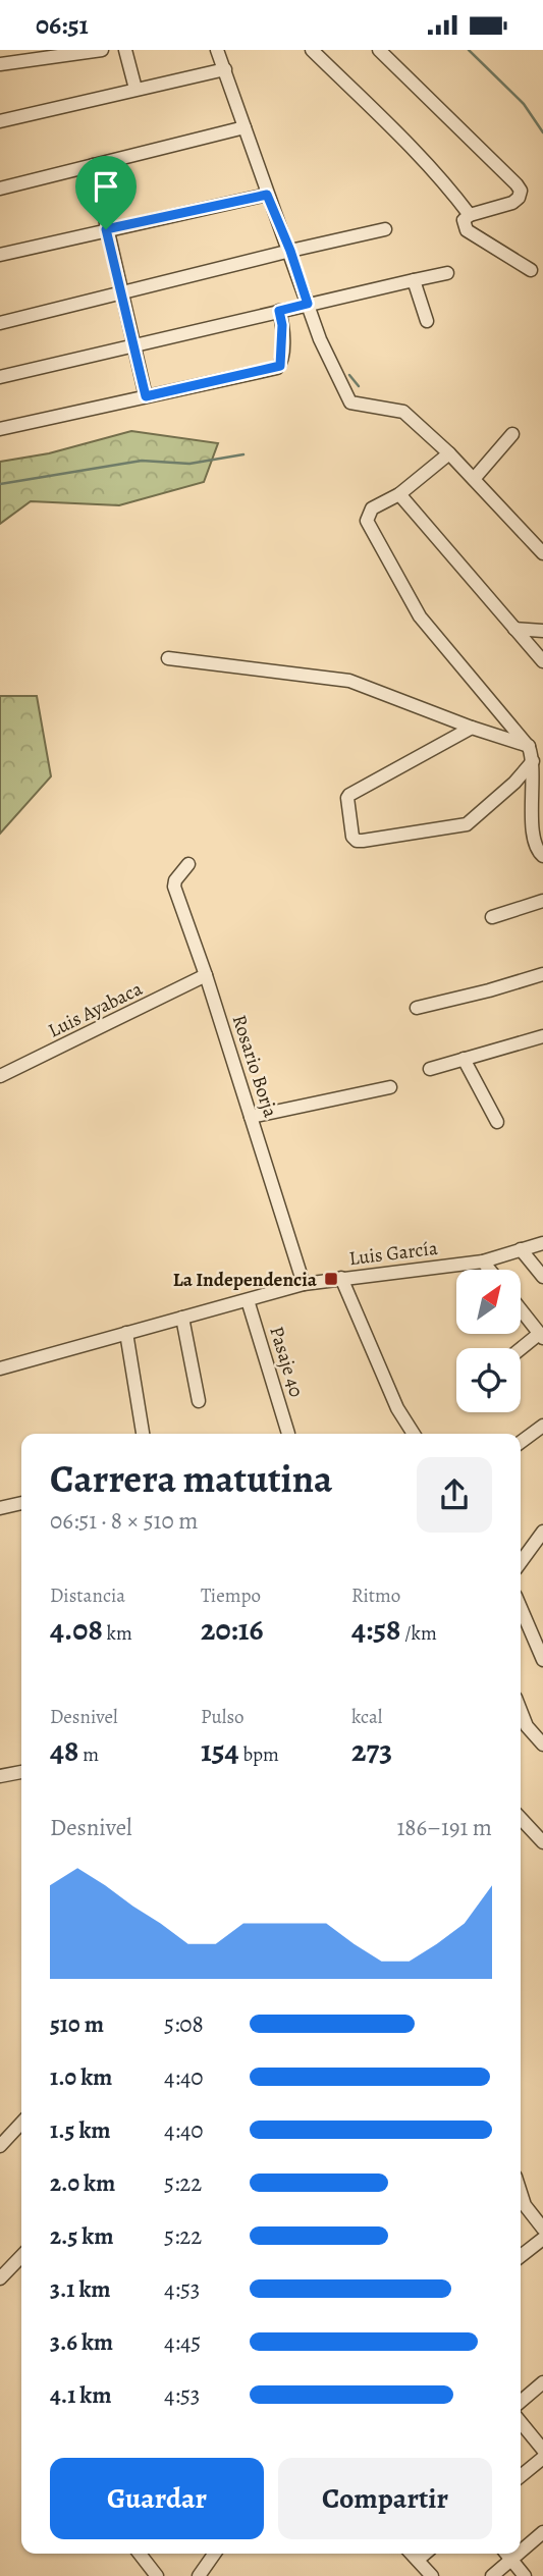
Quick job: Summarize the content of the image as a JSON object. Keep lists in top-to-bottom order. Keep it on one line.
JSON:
{"streets":{"street":["Luis Ayabaca","Rosario Borja","Luis García","Pasaje 40"]},"crossings":[["Luis Ayabaca","Rosario Borja"],["Rosario Borja","Luis García"],["Luis García","Pasaje 40"]],"places":{"transit":["La Independencia"]},"north":"top right","page":{"status":"06:51","heading":["Carrera matutina","06:51 · 8 × 510 m"],"stats":[["Distancia","4.08 km"],["Tiempo","20:16"],["Ritmo","4:58 /km"],["Desnivel","48 m"],["Pulso","154 bpm"],["kcal","273"]],"chart":["Desnivel","186–191 m"],"list":[{"name":"510 m","note":"5:08"},{"name":"1.0 km","note":"4:40"},{"name":"1.5 km","note":"4:40"},{"name":"2.0 km","note":"5:22"},{"name":"2.5 km","note":"5:22"},{"name":"3.1 km","note":"4:53"},{"name":"3.6 km","note":"4:45"},{"name":"4.1 km","note":"4:53"}],"buttons":["Guardar","Compartir"]}}
